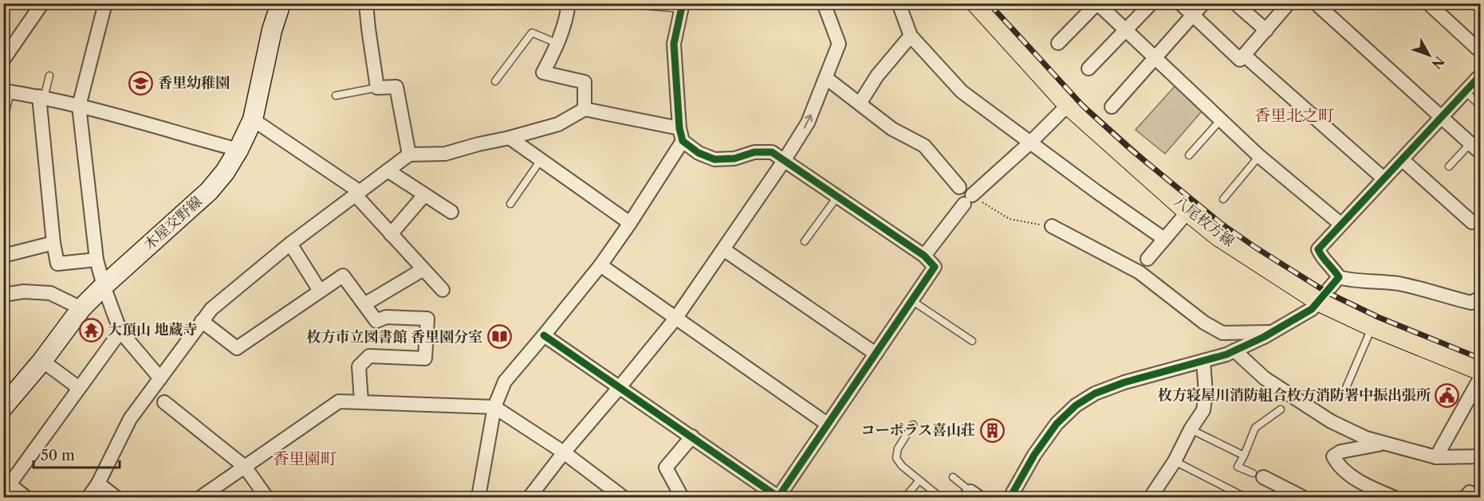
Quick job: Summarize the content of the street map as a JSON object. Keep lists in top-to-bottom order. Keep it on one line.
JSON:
{"streets":{"main road":["八尾枚方線","木屋交野線"]},"districts":["香里北之町","香里園町"],"places":{"school or university":["香里幼稚園"],"temple":["大頂山 地蔵寺"],"library":["枚方市立図書館 香里園分室"],"public building":["枚方寝屋川消防組合枚方消防署中振出張所"],"building":["コーポラス喜山荘"]},"scale_bar":"50 m","north":"bottom right"}
